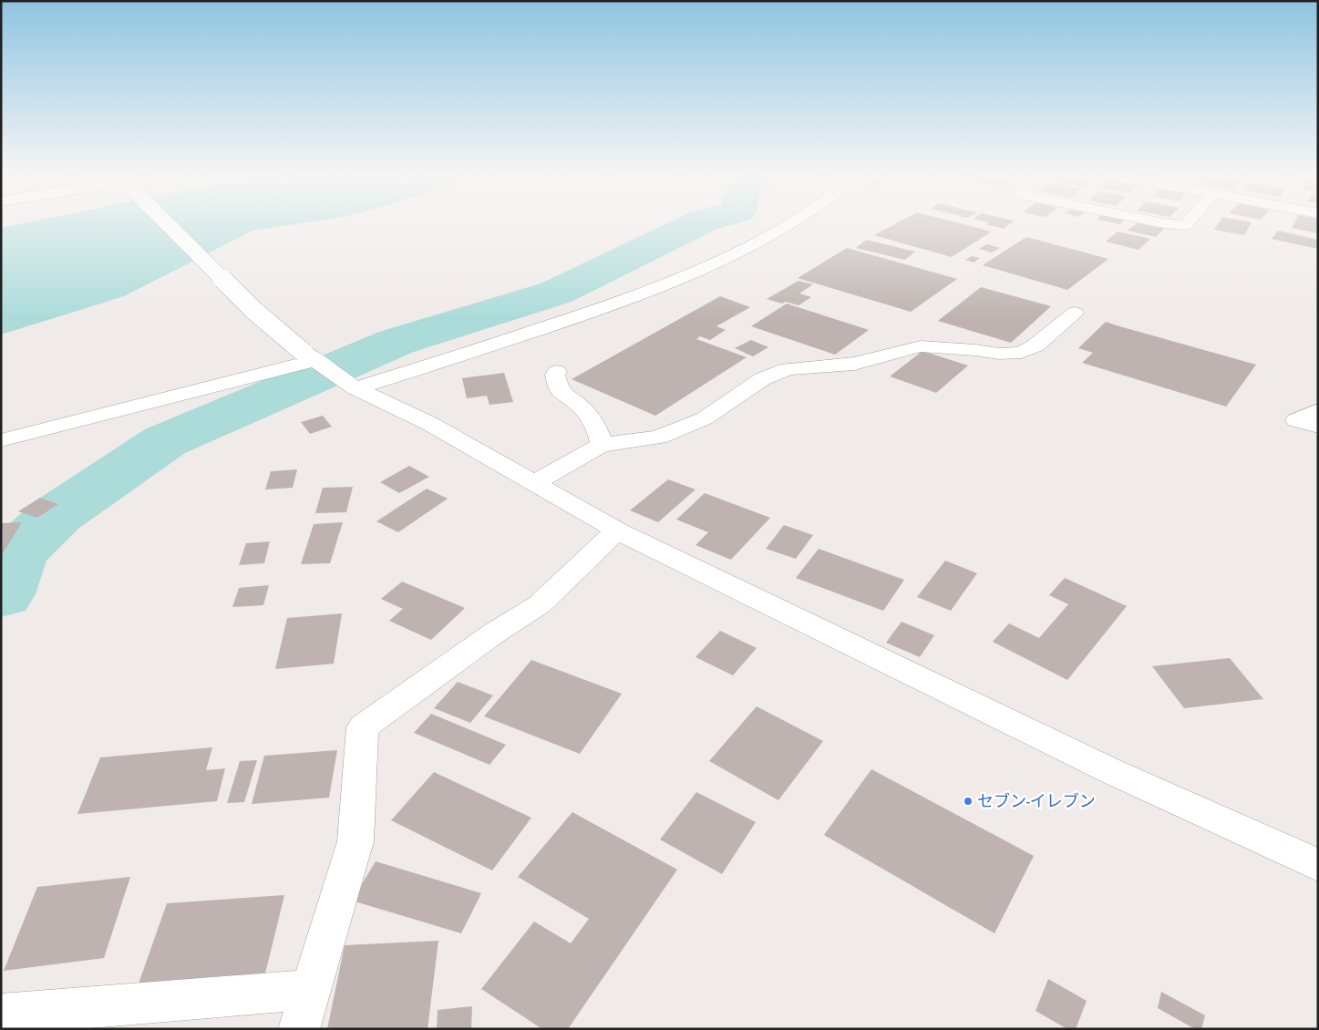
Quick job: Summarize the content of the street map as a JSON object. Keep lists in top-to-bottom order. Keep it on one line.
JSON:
{"places":["セブン-イレブン"]}
